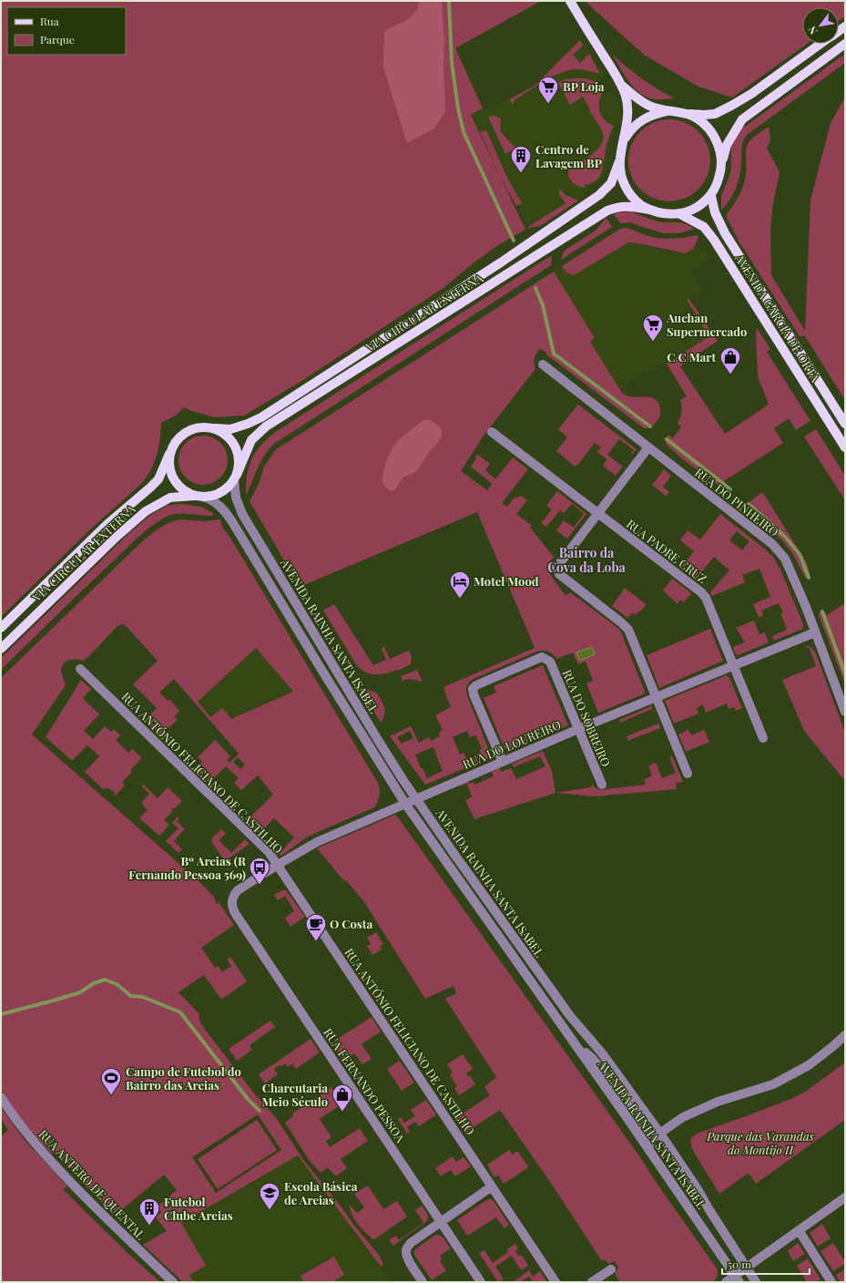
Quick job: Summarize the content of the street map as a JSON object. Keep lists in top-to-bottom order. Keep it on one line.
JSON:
{"streets":{"main road":["VIA CIRCULAR EXTERNA","AVENIDA GARCIA DE ORTA"],"street":["RUA DO PINHEIRO","RUA PADRE CRUZ","AVENIDA RAINHA SANTA ISABEL","RUA DO SOBREIRO","RUA DO LOUREIRO","RUA ANTÓNIO FELICIANO DE CASTILHO","RUA FERNANDO PESSOA","RUA ANTERO DE QUENTAL"]},"crossings":[["VIA CIRCULAR EXTERNA","AVENIDA GARCIA DE ORTA"],["VIA CIRCULAR EXTERNA","AVENIDA RAINHA SANTA ISABEL"],["RUA DO PINHEIRO","RUA DO LOUREIRO"],["RUA PADRE CRUZ","RUA DO LOUREIRO"],["AVENIDA RAINHA SANTA ISABEL","RUA DO LOUREIRO"],["RUA DO SOBREIRO","RUA DO LOUREIRO"],["RUA DO LOUREIRO","RUA ANTÓNIO FELICIANO DE CASTILHO"],["RUA DO LOUREIRO","RUA FERNANDO PESSOA"]],"districts":["Bairro da Cova da Loba"],"parks":["Parque das Varandas do Montijo II"],"places":{"supermarket":["BP Loja","Auchan Supermercado"],"building":["Centro de Lavagem BP","Futebol Clube Areias"],"shop":["C C Mart","Charcutaria Meio Século"],"hotel":["Motel Mood"],"bus stop":["Bº Areias (R Fernando Pessoa 569)"],"cafe":["O Costa"],"sports":["Campo de Futebol do Bairro das Areias"],"school or university":["Escola Básica de Areias"]},"legend":["Rua","Parque"],"scale_bar":"50 m","north":"bottom left"}
